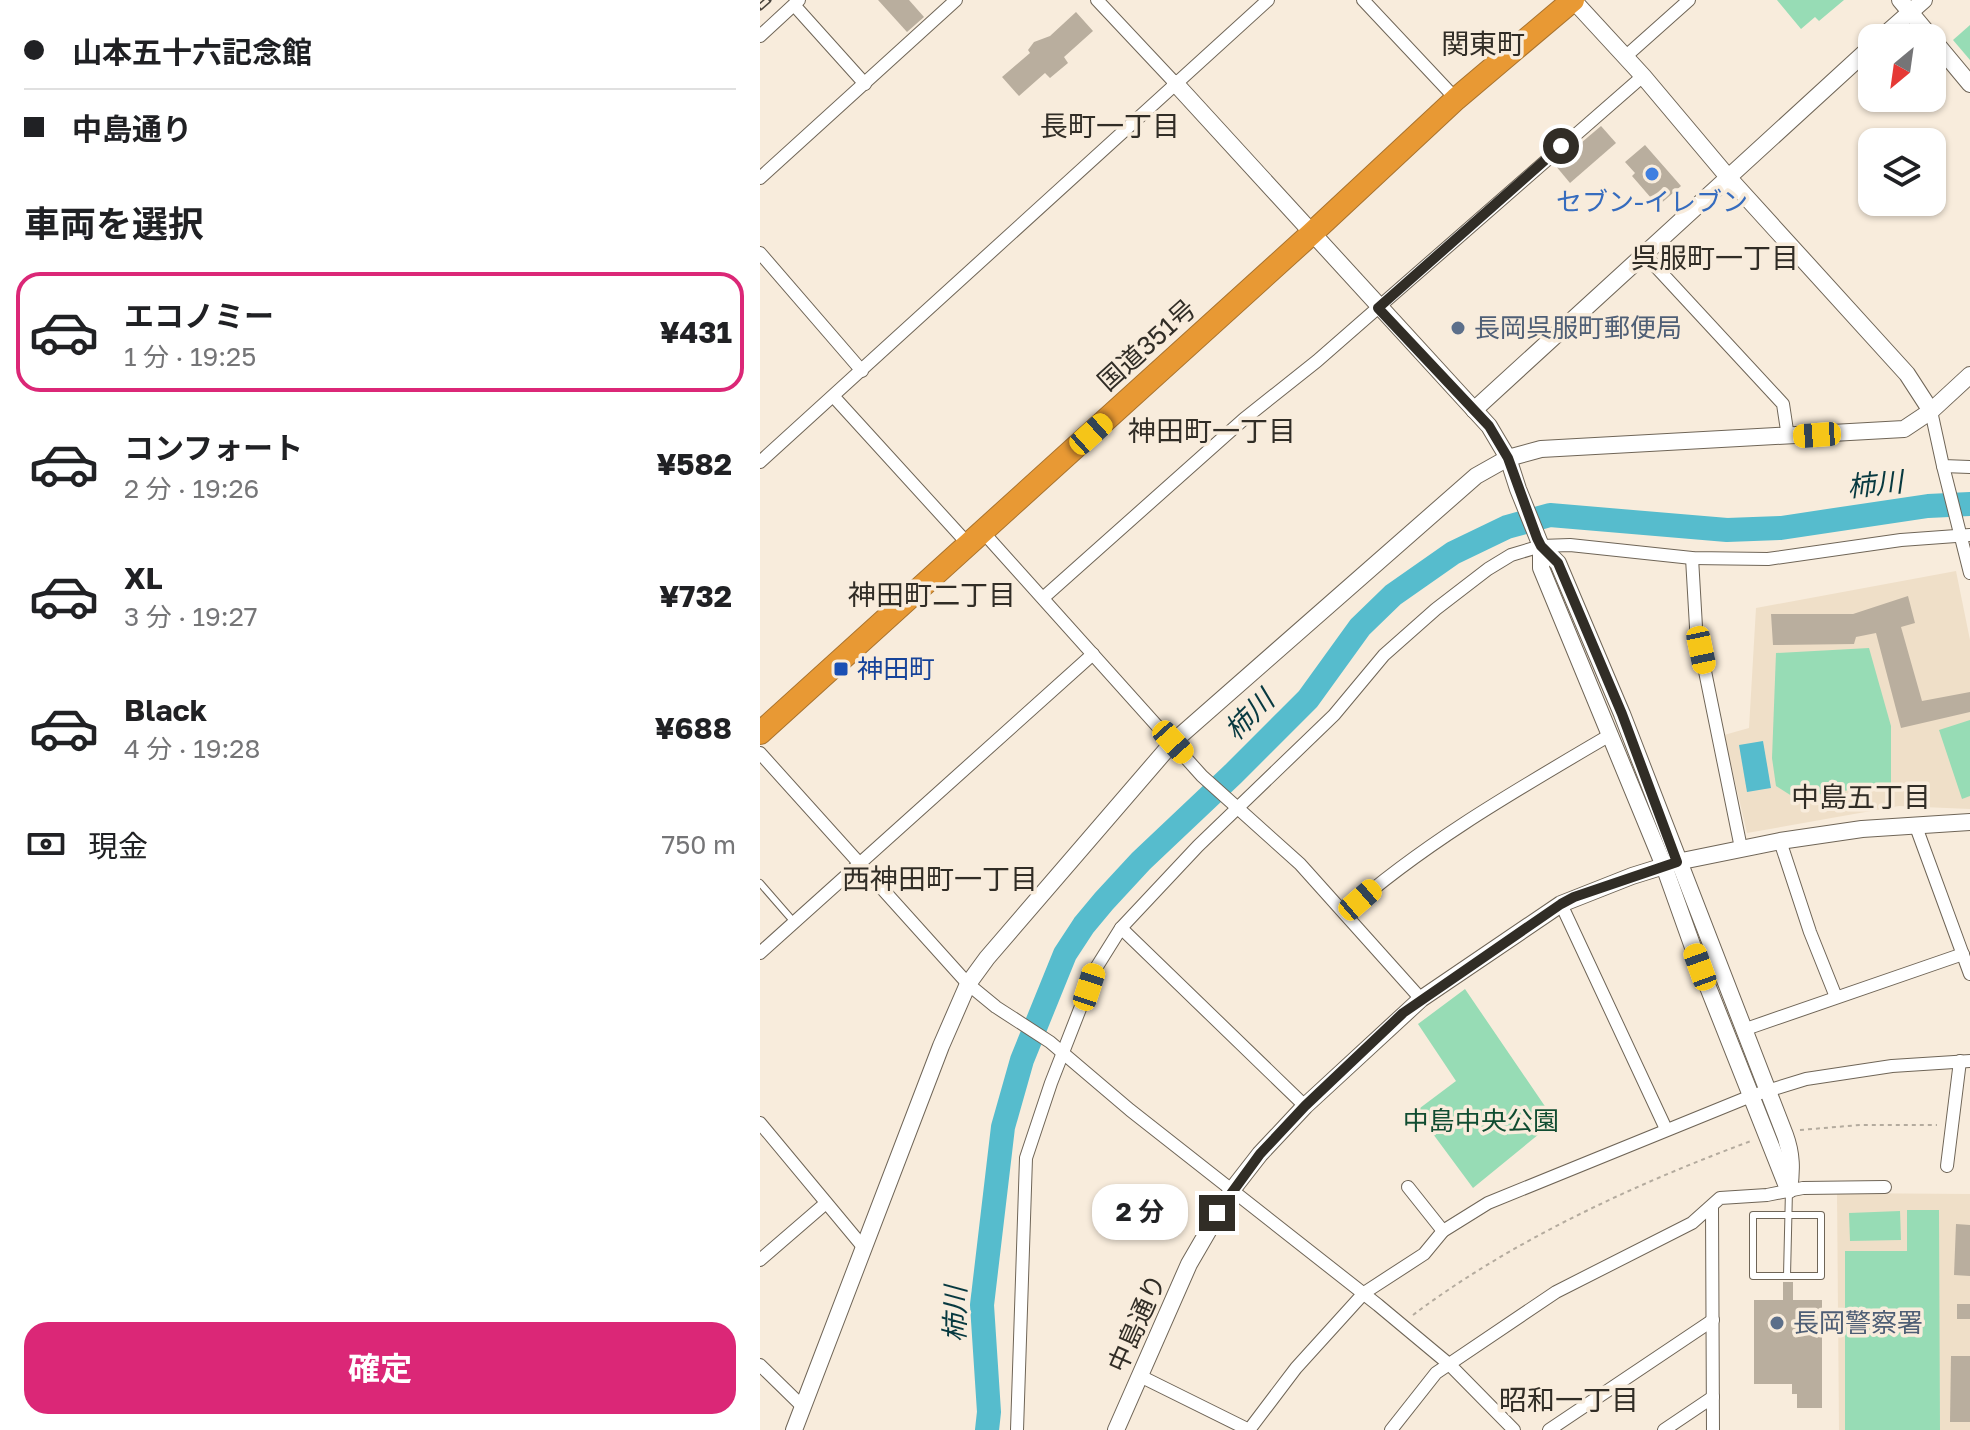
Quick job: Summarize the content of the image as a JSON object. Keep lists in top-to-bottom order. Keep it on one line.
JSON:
{"streets":{"highway":["国道351号"],"street":["中島通り"]},"districts":["関東町","長町一丁目","呉服町一丁目","神田町一丁目","神田町二丁目","中島五丁目","西神田町一丁目","昭和一丁目"],"water":["柿川"],"parks":["中島中央公園"],"places":{"other":["セブン-イレブン","長岡呉服町郵便局","長岡警察署"],"transit":["神田町"]},"north":"bottom left","page":{"banner":["山本五十六記念館","中島通り"],"heading":"車両を選択","list":[{"name":"エコノミー","note":"1 分 · 19:25","value":"¥431"},{"name":"コンフォート","note":"2 分 · 19:26","value":"¥582"},{"name":"XL","note":"3 分 · 19:27","value":"¥732"},{"name":"Black","note":"4 分 · 19:28","value":"¥688"}],"pay":["現金","750 m"],"bubble":"2 分","buttons":"確定"}}
